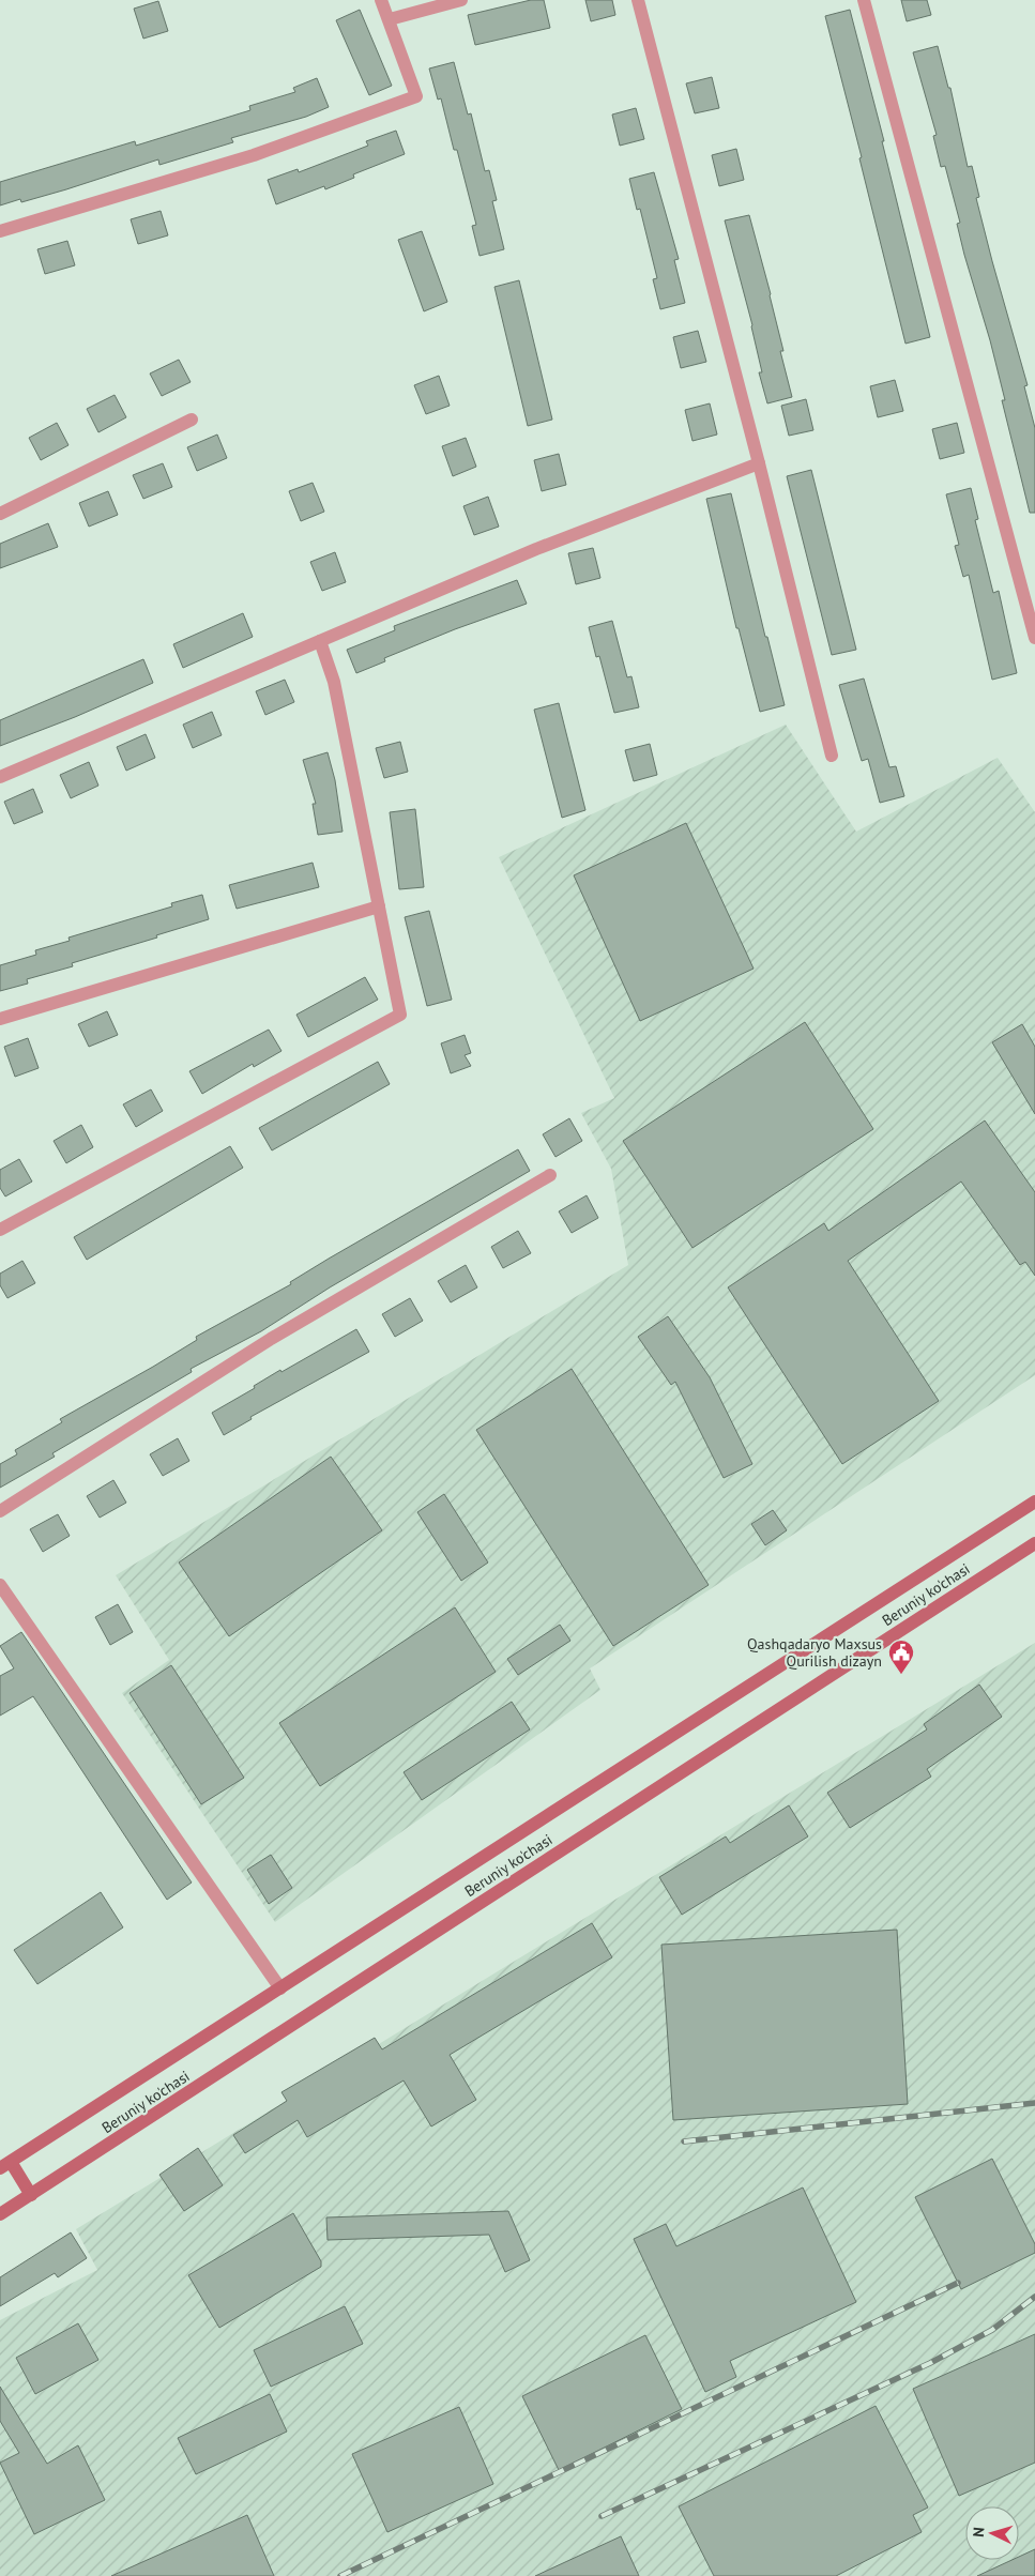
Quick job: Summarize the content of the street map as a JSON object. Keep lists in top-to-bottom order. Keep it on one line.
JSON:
{"streets":{"main road":["Beruniy ko'chasi"]},"places":{"public building":["Qashqadaryo Maxsus Qurilish dizayn"]},"north":"left"}
